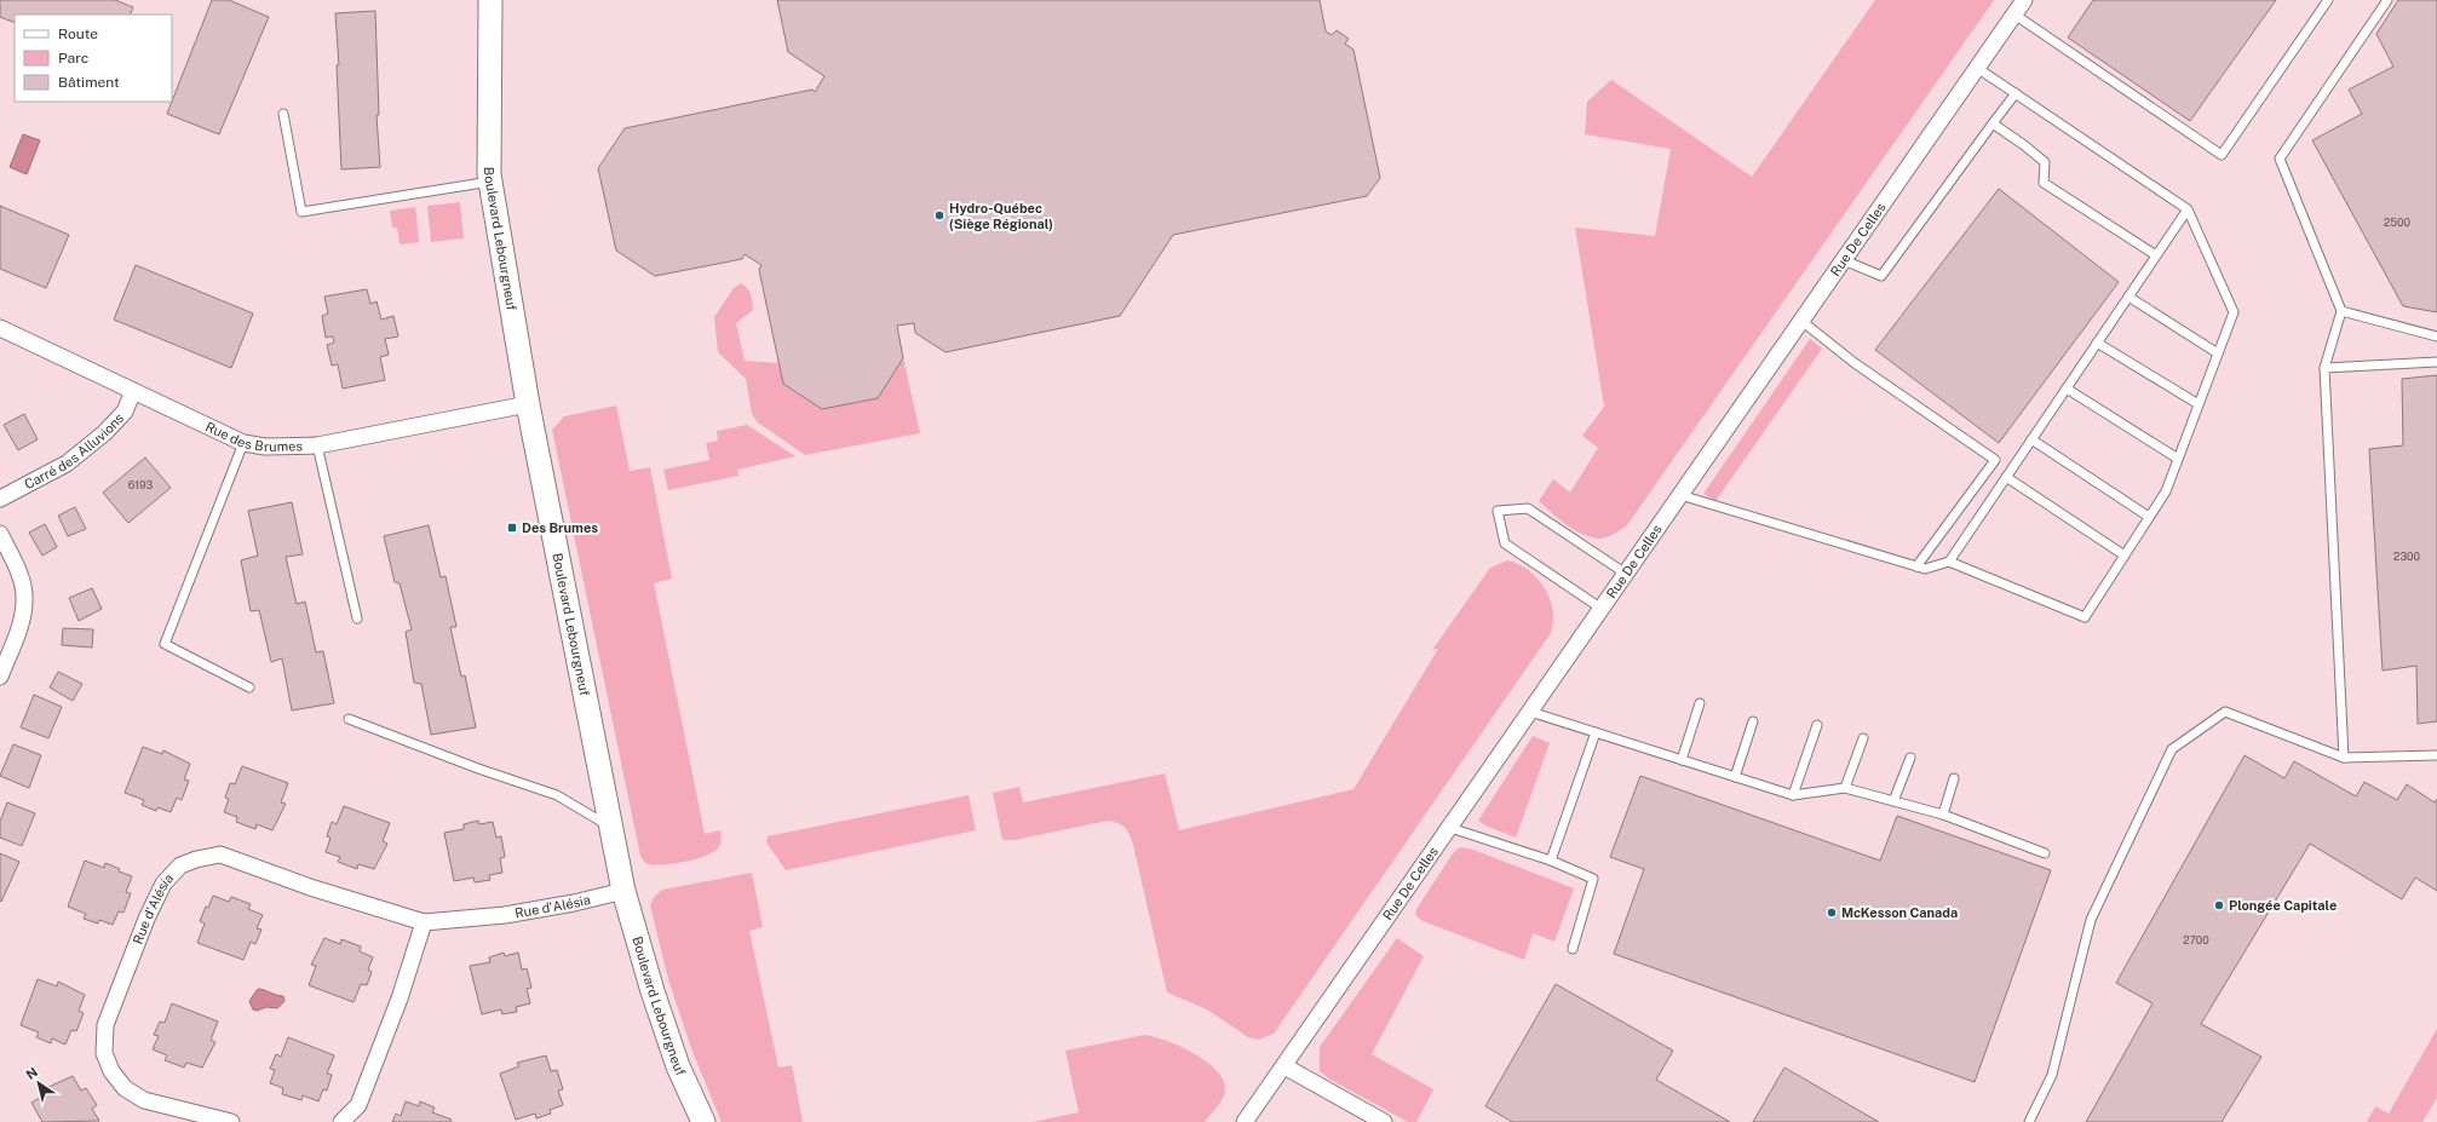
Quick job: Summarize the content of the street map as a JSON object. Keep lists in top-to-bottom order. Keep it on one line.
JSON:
{"streets":{"main road":["Boulevard Lebourgneuf"],"street":["Rue De Celles","Rue des Brumes","Carré des Alluvions","Rue d'Alésia"]},"crossings":[["Boulevard Lebourgneuf","Rue des Brumes"],["Boulevard Lebourgneuf","Rue d'Alésia"],["Rue des Brumes","Carré des Alluvions"]],"places":{"other":["Hydro-Québec (Siège Régional)","Plongée Capitale","McKesson Canada"],"transit":["Des Brumes"]},"house_numbers":["2500","6193","2300","2700"],"legend":["Route","Parc","Bâtiment"],"north":"top left"}
